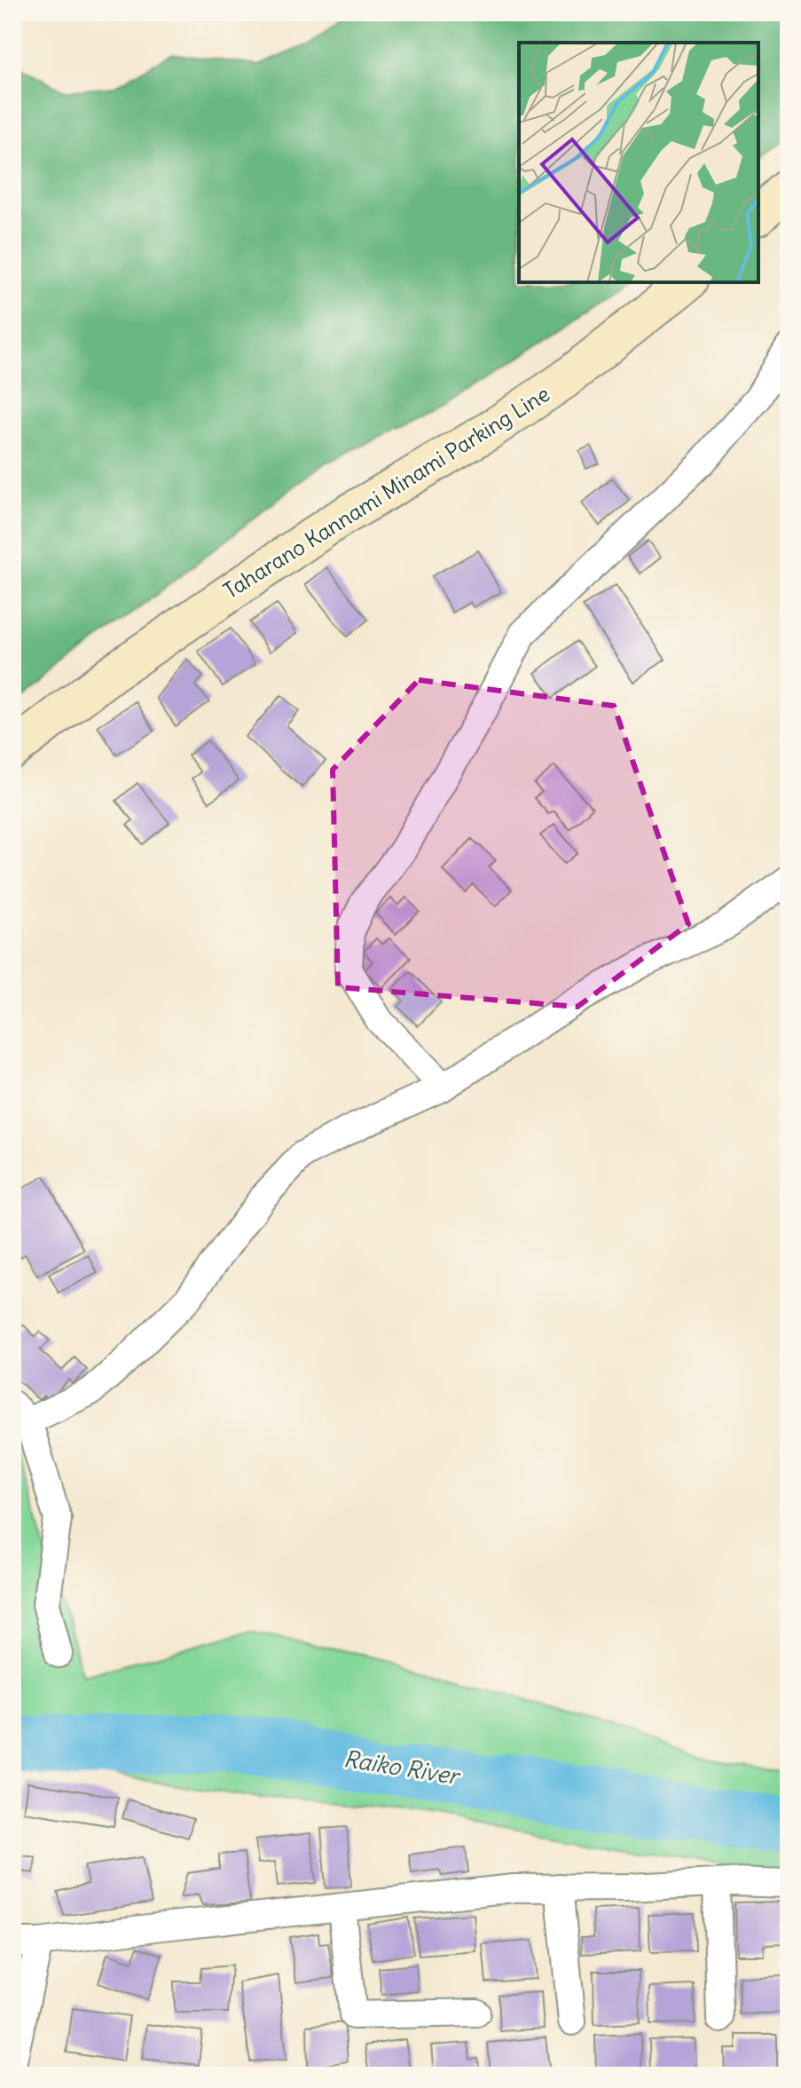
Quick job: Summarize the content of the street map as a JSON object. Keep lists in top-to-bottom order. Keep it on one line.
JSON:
{"streets":{"main road":["Taharano Kannami Minami Parking Line"]},"water":["Raiko River"]}
